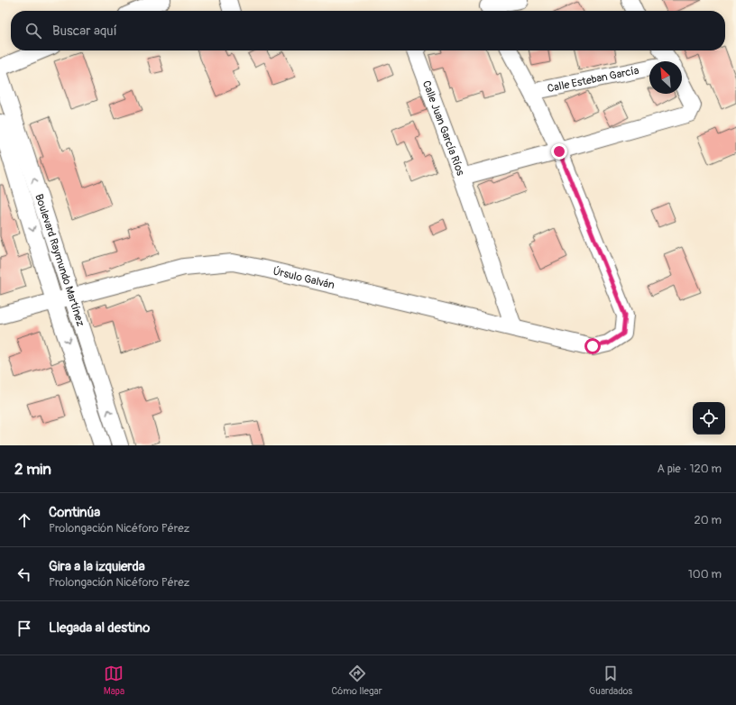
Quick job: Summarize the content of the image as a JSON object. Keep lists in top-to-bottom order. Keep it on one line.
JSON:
{"streets":{"street":["Calle Esteban García","Calle Juan García Ríos","Boulevard Raymundo Martínez","Úrsulo Galván"]},"crossings":[["Calle Juan García Ríos","Úrsulo Galván"],["Boulevard Raymundo Martínez","Úrsulo Galván"]],"north":"top left","page":{"search":"Buscar aquí","heading":["2 min","A pie · 120 m"],"list":[["Continúa","Prolongación Nicéforo Pérez","20 m"],["Gira a la izquierda","Prolongación Nicéforo Pérez","100 m"],"Llegada al destino"],"nav":["Mapa","Cómo llegar","Guardados"]}}
